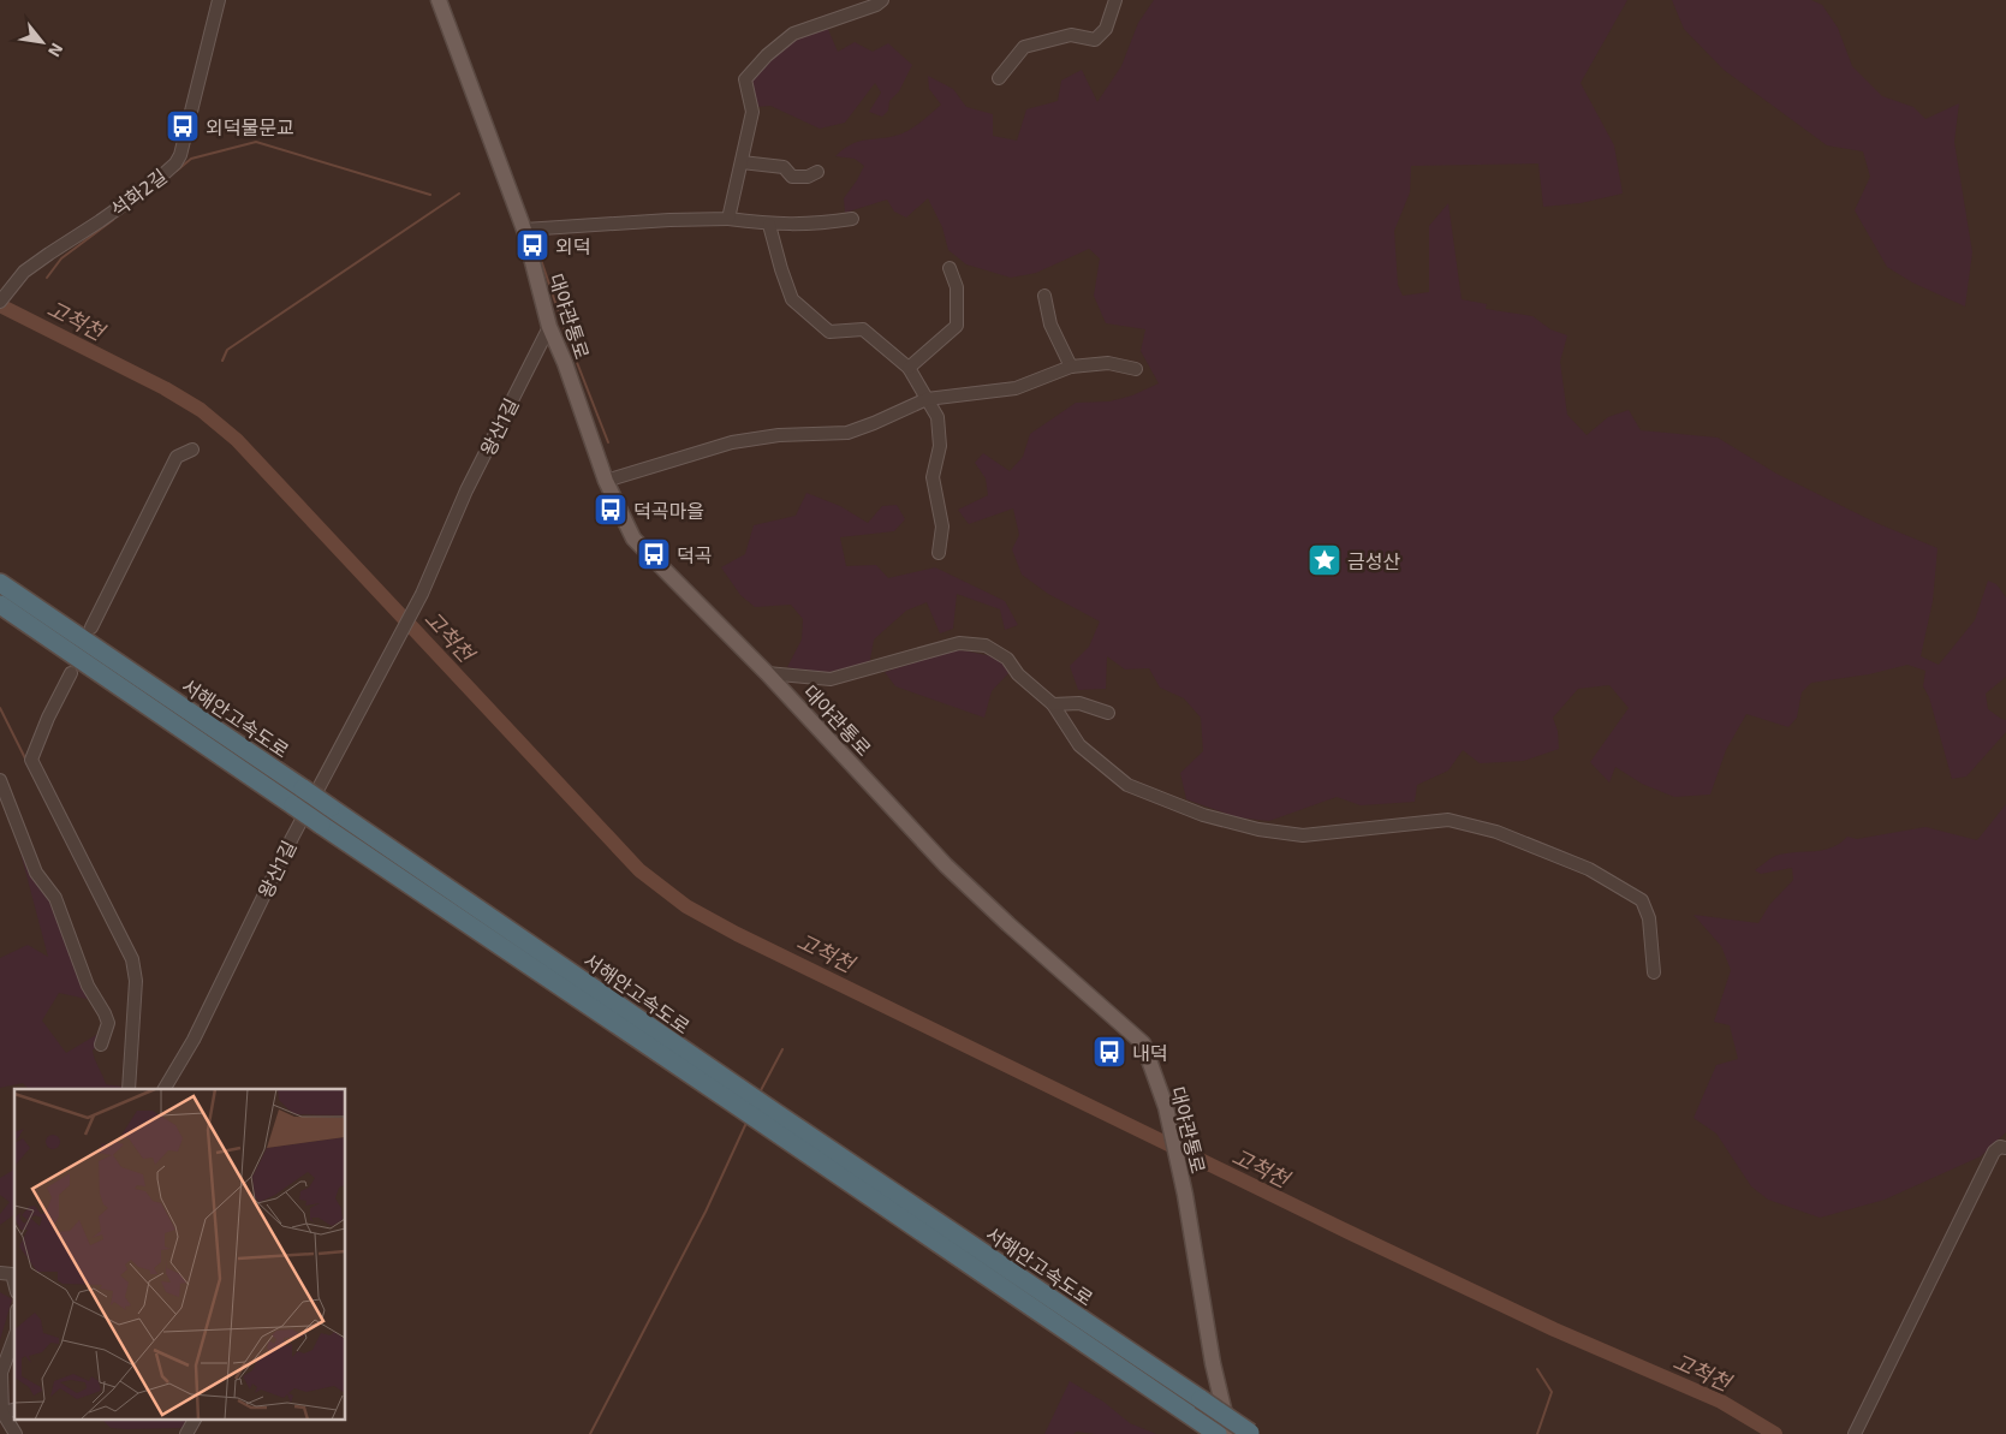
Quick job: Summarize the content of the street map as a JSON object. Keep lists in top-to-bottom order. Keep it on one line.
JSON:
{"streets":{"highway":["서해안고속도로"],"main road":["대야관통로"],"street":["석화2길","왕산1길"]},"crossings":[["대야관통로","왕산1길"]],"water":["고척천"],"places":{"bus stop":["외덕물문교","외덕","덕곡마을","덕곡","내덕"],"place":["금성산"]},"north":"bottom right"}
